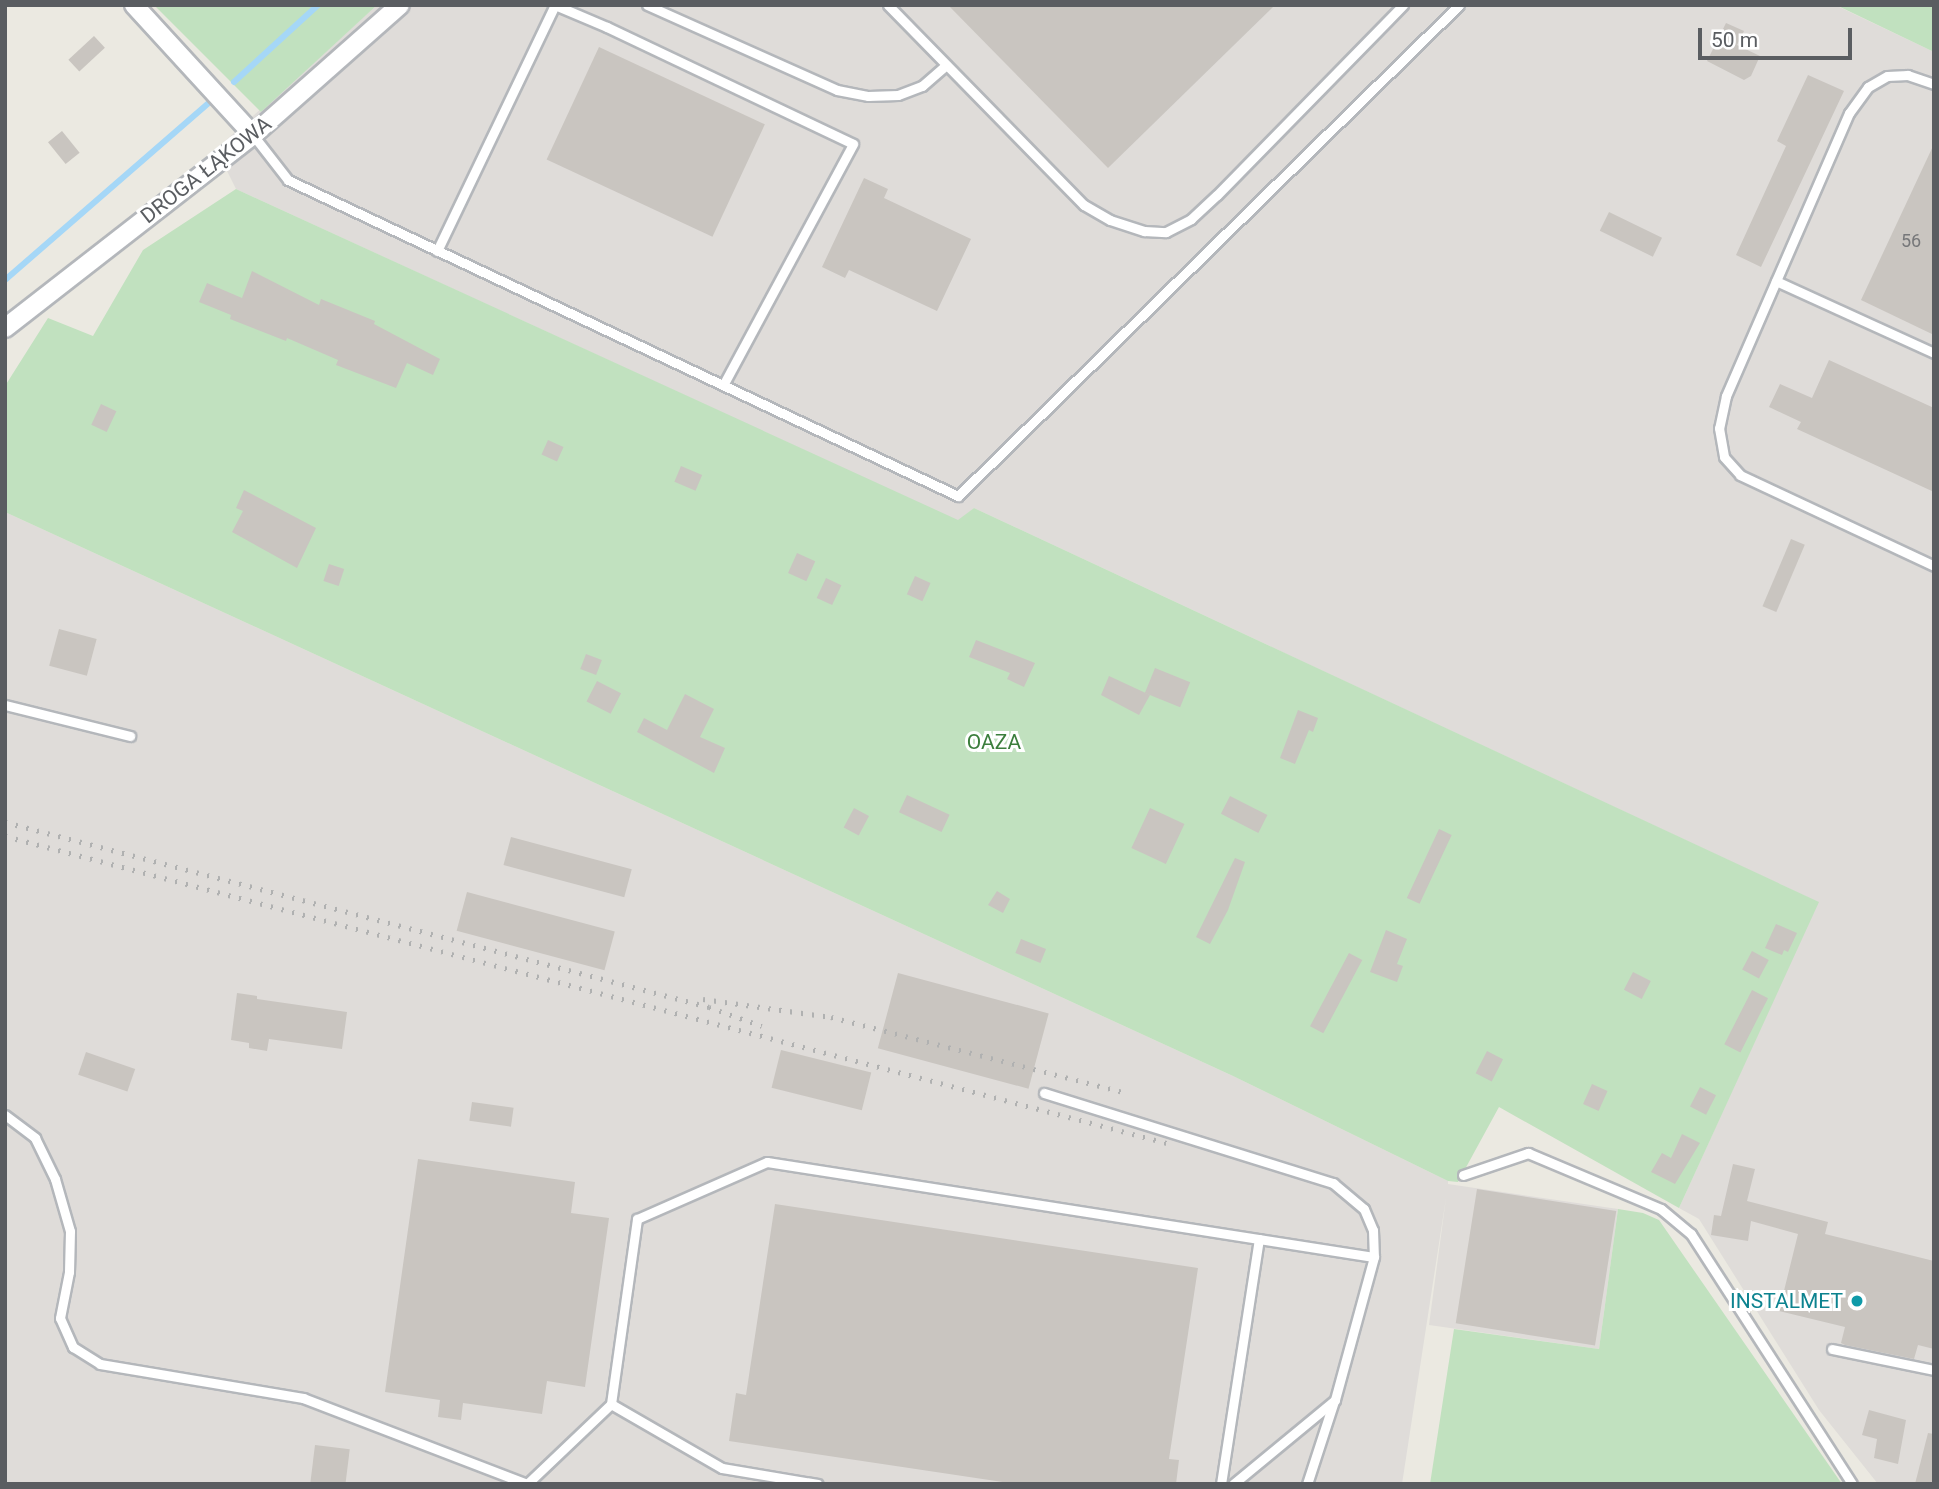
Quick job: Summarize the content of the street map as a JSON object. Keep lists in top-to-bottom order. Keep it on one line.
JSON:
{"streets":{"street":["DROGA ŁĄKOWA"]},"parks":["OAZA"],"places":["INSTALMET"],"house_numbers":["56"],"scale_bar":"50 m"}
